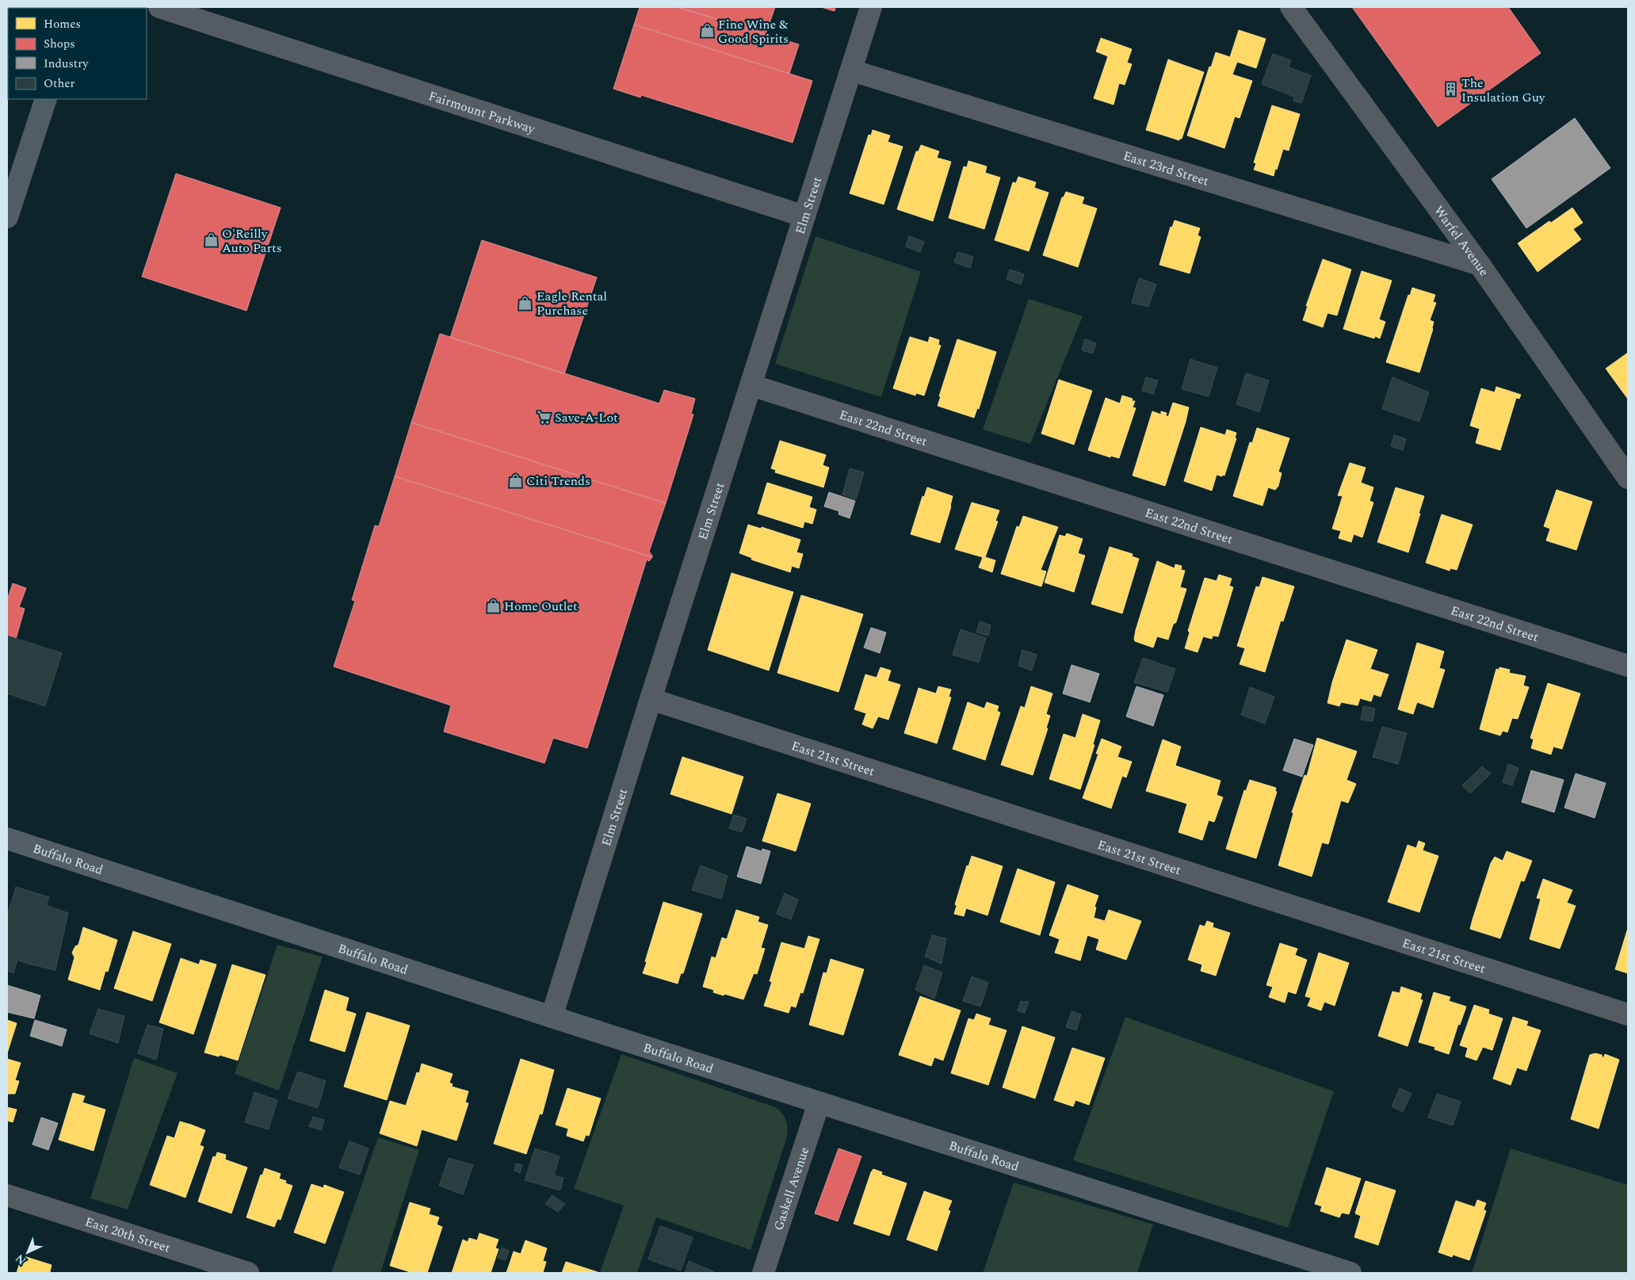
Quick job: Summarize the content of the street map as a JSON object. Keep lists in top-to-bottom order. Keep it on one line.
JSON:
{"streets":{"main road":["Buffalo Road"],"street":["Fairmount Parkway","East 23rd Street","Elm Street","Warfel Avenue","East 22nd Street","East 21st Street","Gaskell Avenue","East 20th Street"]},"crossings":[["Fairmount Parkway","Elm Street"],["East 23rd Street","Elm Street"],["East 23rd Street","Warfel Avenue"],["Elm Street","East 22nd Street"],["Elm Street","East 21st Street"],["Elm Street","Buffalo Road"],["Buffalo Road","Gaskell Avenue"]],"places":{"shop":["Fine Wine & Good Spirits","O'Reilly Auto Parts","Eagle Rental Purchase","Citi Trends","Home Outlet"],"building":["The Insulation Guy"],"supermarket":["Save-A-Lot"]},"legend":["Homes","Shops","Industry","Other"],"north":"bottom left"}
